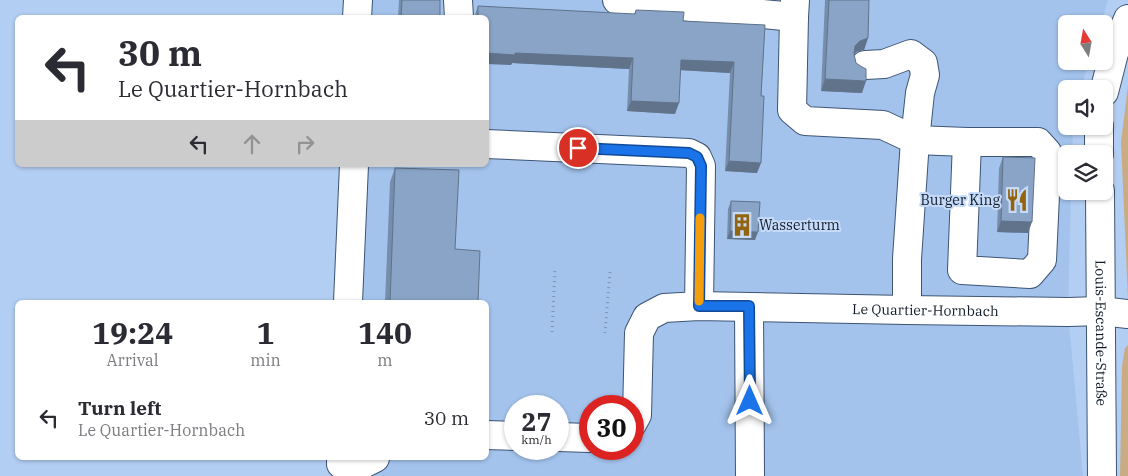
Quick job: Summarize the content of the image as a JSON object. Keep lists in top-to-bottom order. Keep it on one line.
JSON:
{"streets":{"street":["Le Quartier-Hornbach","Louis-Escande-Straße"]},"crossings":[["Le Quartier-Hornbach","Louis-Escande-Straße"]],"places":{"restaurant":["Burger King"],"building":["Wasserturm"]},"north":"top","page":{"turn":["30 m","Le Quartier-Hornbach"],"eta":["19:24","Arrival","1","min","140","m"],"list":[{"name":"Turn left","note":"Le Quartier-Hornbach","value":"30 m"}],"speed":"27 km/h","limit":"30"}}
